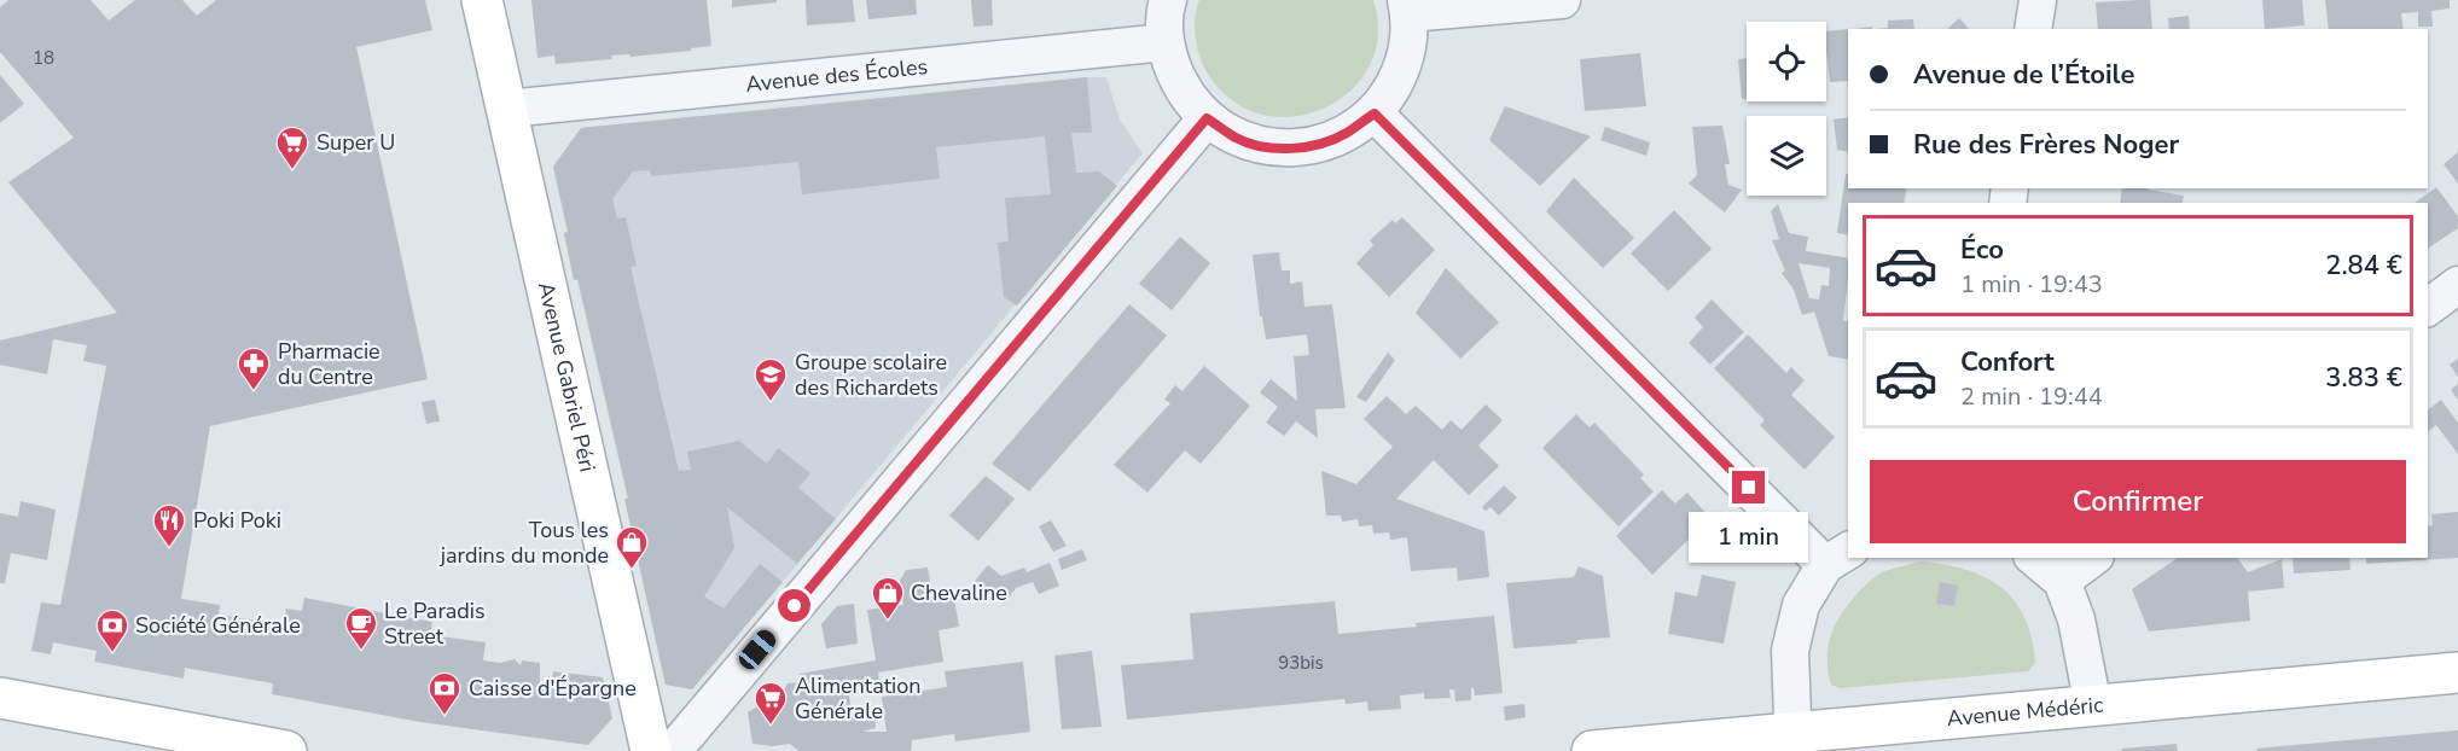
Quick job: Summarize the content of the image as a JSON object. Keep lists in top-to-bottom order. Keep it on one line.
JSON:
{"streets":{"main road":["Avenue Gabriel Péri","Avenue Médéric"],"street":["Avenue des Écoles"]},"crossings":[["Avenue des Écoles","Avenue Gabriel Péri"]],"places":{"supermarket":["Super U","Alimentation Générale"],"pharmacy":["Pharmacie du Centre"],"school or university":["Groupe scolaire des Richardets"],"restaurant":["Poki Poki"],"shop":["Tous les jardins du monde","Chevaline"],"cafe":["Le Paradis Street"],"bank":["Société Générale","Caisse d'Épargne"]},"house_numbers":["18","93bis"],"page":{"banner":["Avenue de l’Étoile","Rue des Frères Noger"],"list":[{"name":"Éco","note":"1 min · 19:43","value":"2.84 €"},{"name":"Confort","note":"2 min · 19:44","value":"3.83 €"}],"buttons":"Confirmer","bubble":"1 min"}}
